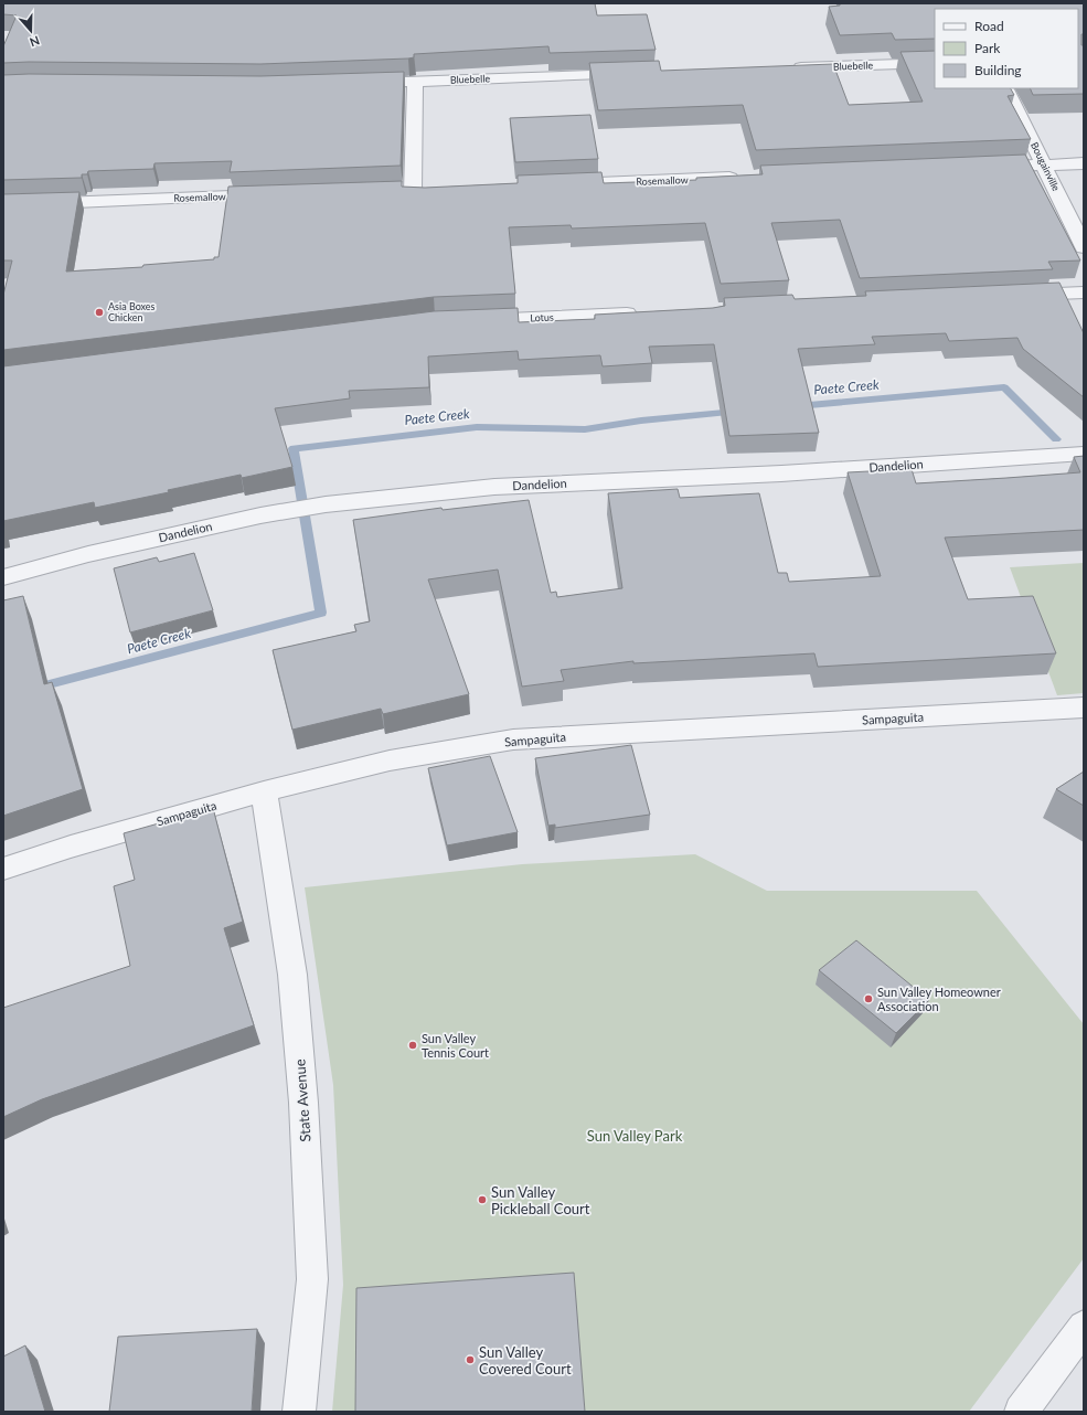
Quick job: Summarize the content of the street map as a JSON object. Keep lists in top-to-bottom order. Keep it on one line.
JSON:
{"streets":{"street":["Bluebelle","Bougainville","Rosemallow","Lotus","Dandelion","Sampaguita","State Avenue"]},"crossings":[["Sampaguita","State Avenue"]],"water":["Paete Creek"],"parks":["Sun Valley Park"],"places":["Asia Boxes Chicken","Sun Valley Homeowner Association","Sun Valley Tennis Court","Sun Valley Pickleball Court","Sun Valley Covered Court"],"legend":["Road","Park","Building"],"north":"bottom"}
